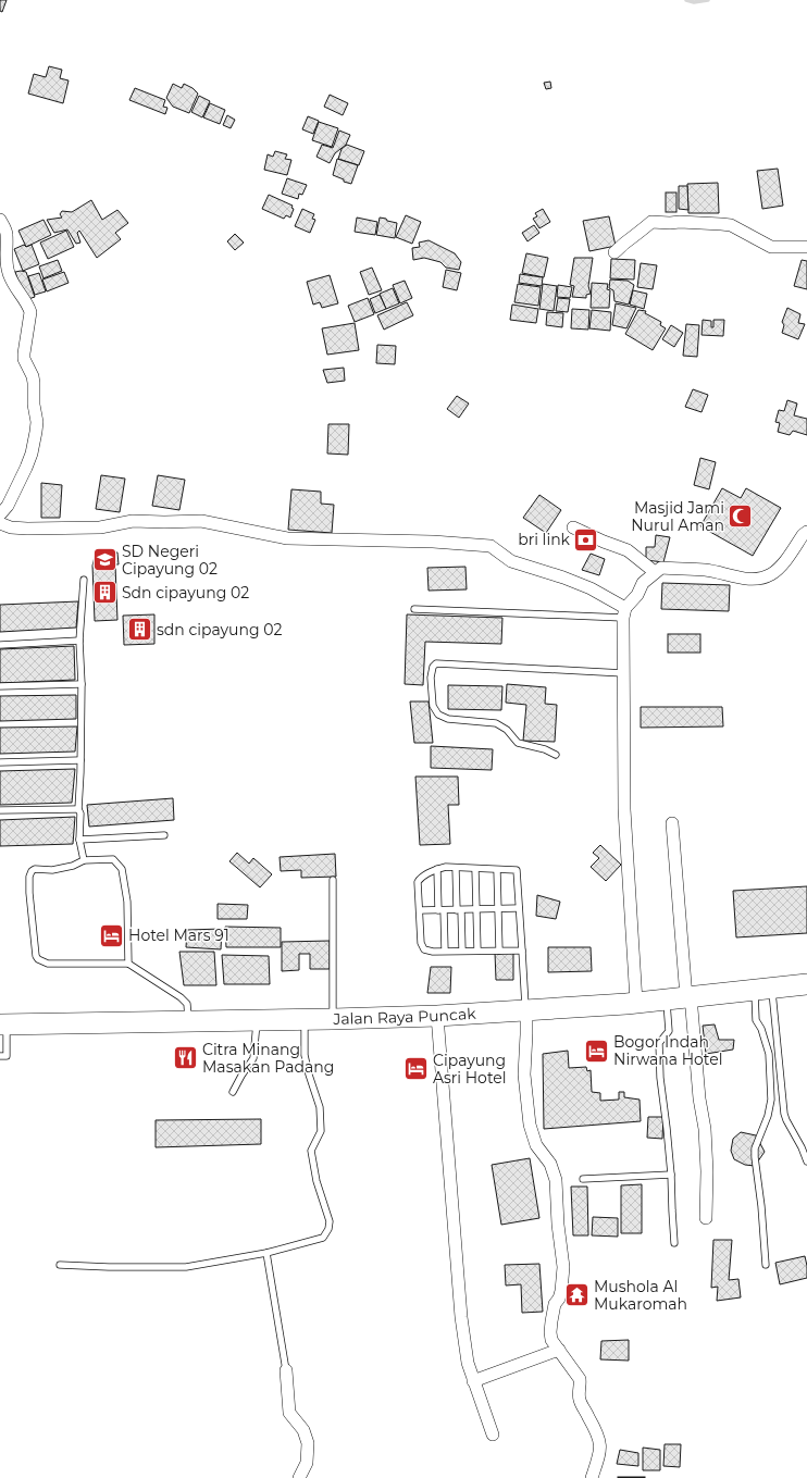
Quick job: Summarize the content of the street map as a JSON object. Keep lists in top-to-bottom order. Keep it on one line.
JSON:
{"streets":{"highway":["Jalan Raya Puncak"]},"places":{"mosque":["Masjid Jami Nurul Aman"],"bank":["bri link"],"school or university":["SD Negeri Cipayung 02"],"building":["Sdn cipayung 02","sdn cipayung 02"],"hotel":["Hotel Mars 91","Bogor Indah Nirwana Hotel","Cipayung Asri Hotel"],"restaurant":["Citra Minang Masakan Padang"],"temple":["Mushola Al Mukaromah"]}}
